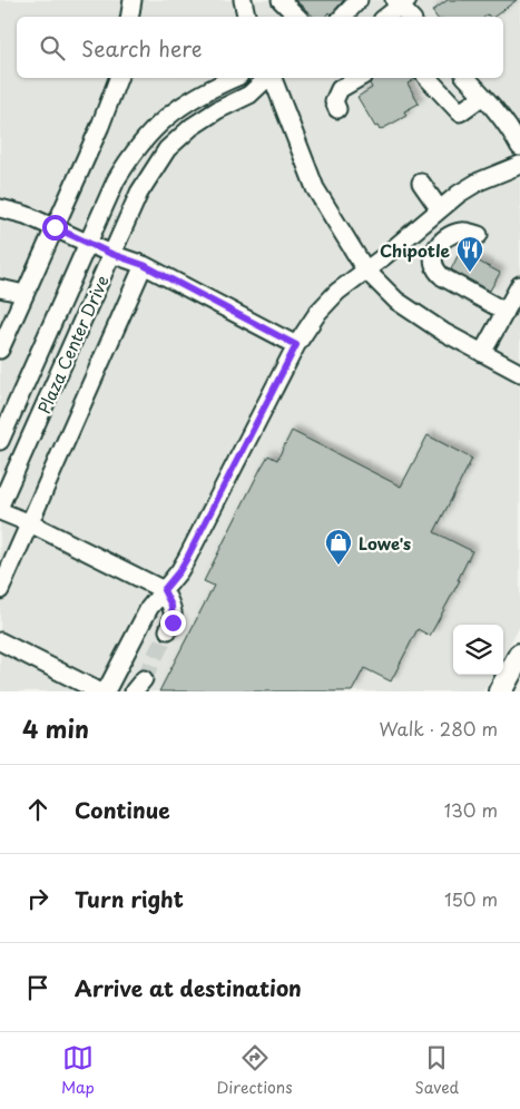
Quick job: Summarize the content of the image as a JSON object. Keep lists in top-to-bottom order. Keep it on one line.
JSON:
{"streets":{"street":["Plaza Center Drive"]},"places":{"restaurant":["Chipotle"],"shop":["Lowe's"]},"page":{"search":"Search here","heading":["4 min","Walk · 280 m"],"list":[["Continue","130 m"],["Turn right","150 m"],"Arrive at destination"],"nav":["Map","Directions","Saved"]}}
